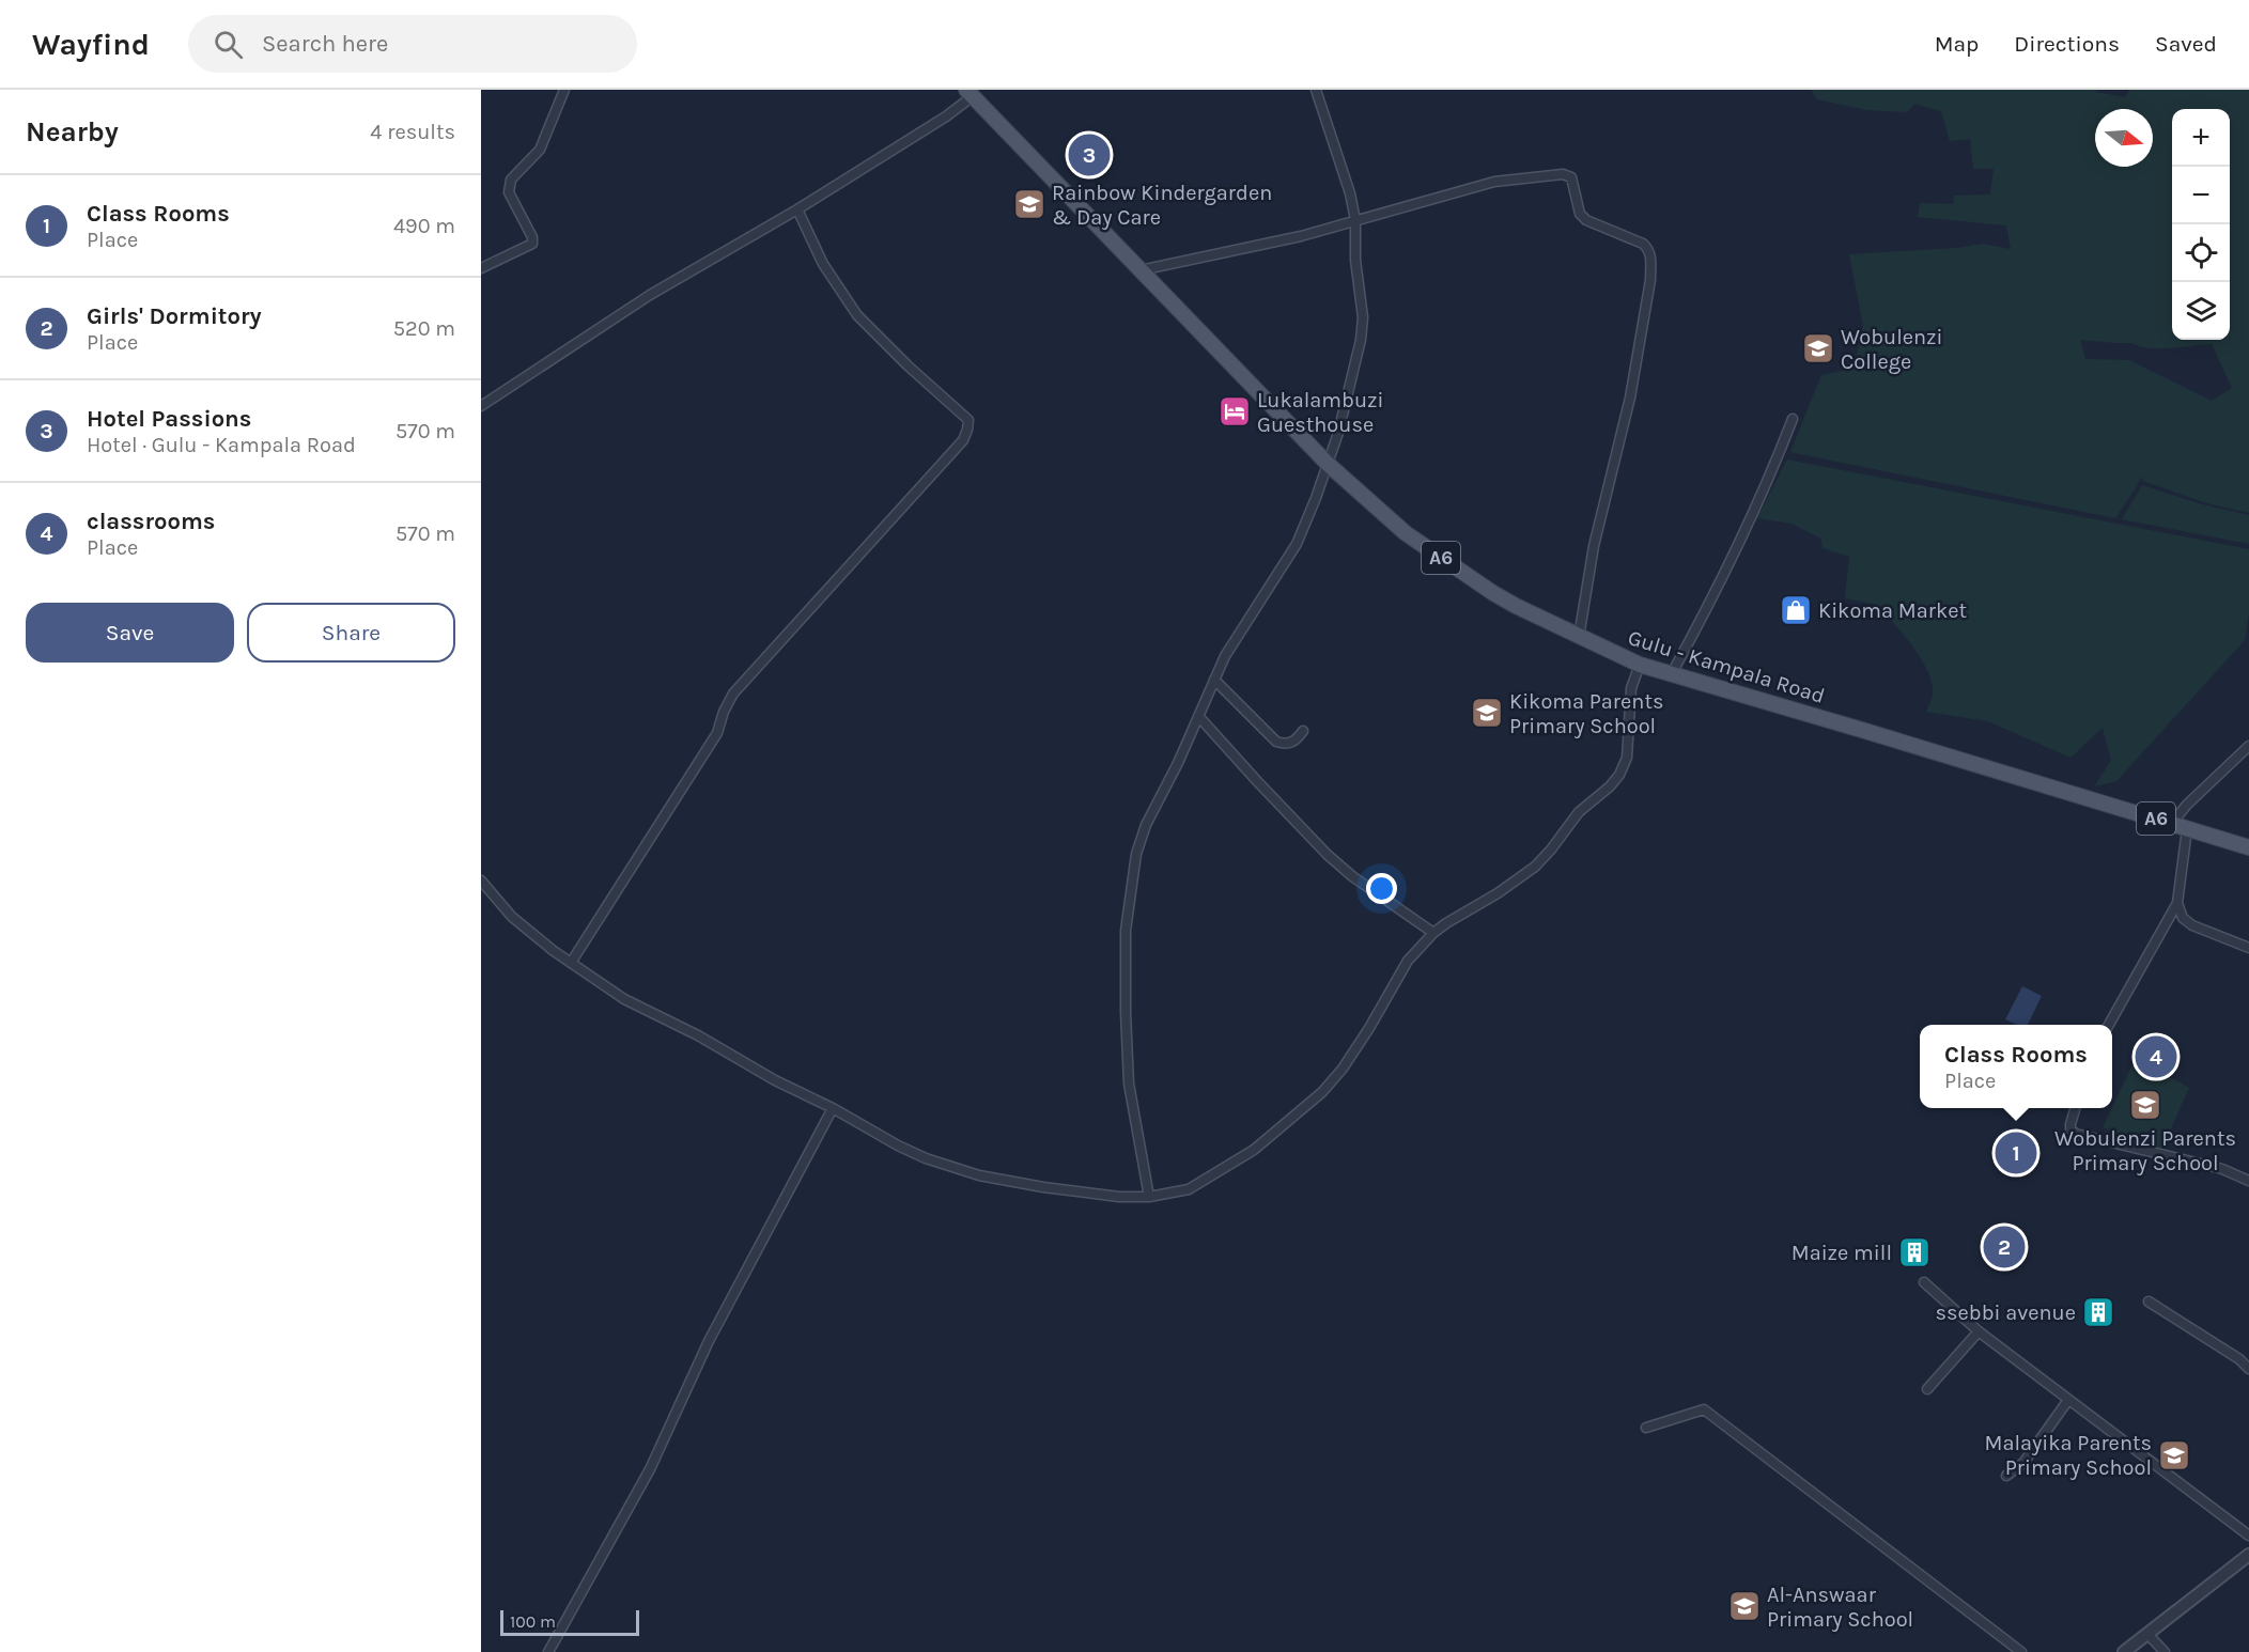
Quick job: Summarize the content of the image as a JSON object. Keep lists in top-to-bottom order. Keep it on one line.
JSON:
{"streets":{"main road":["A6","Gulu - Kampala Road"]},"places":{"school or university":["Rainbow Kindergarden & Day Care","Wobulenzi College","Kikoma Parents Primary School","Wobulenzi Parents Primary School","Malayika Parents Primary School","Al-Answaar Primary School"],"hotel":["Lukalambuzi Guesthouse"],"shop":["Kikoma Market"],"building":["Maize mill","ssebbi avenue"]},"scale_bar":"100 m","north":"right","page":{"header":"Wayfind","search":"Search here","nav":["Map","Directions","Saved"],"heading":["Nearby","4 results"],"map_buttons":["+","−"],"pins":["3","4","1","2"],"list":[{"mark":"1","name":"Class Rooms","note":"Place","value":"490 m"},{"mark":"2","name":"Girls' Dormitory","note":"Place","value":"520 m"},{"mark":"3","name":"Hotel Passions","note":"Hotel · Gulu - Kampala Road","value":"570 m"},{"mark":"4","name":"classrooms","note":"Place","value":"570 m"}],"buttons":["Save","Share"],"popup":["Class Rooms","Place"],"scale":"100 m"}}
